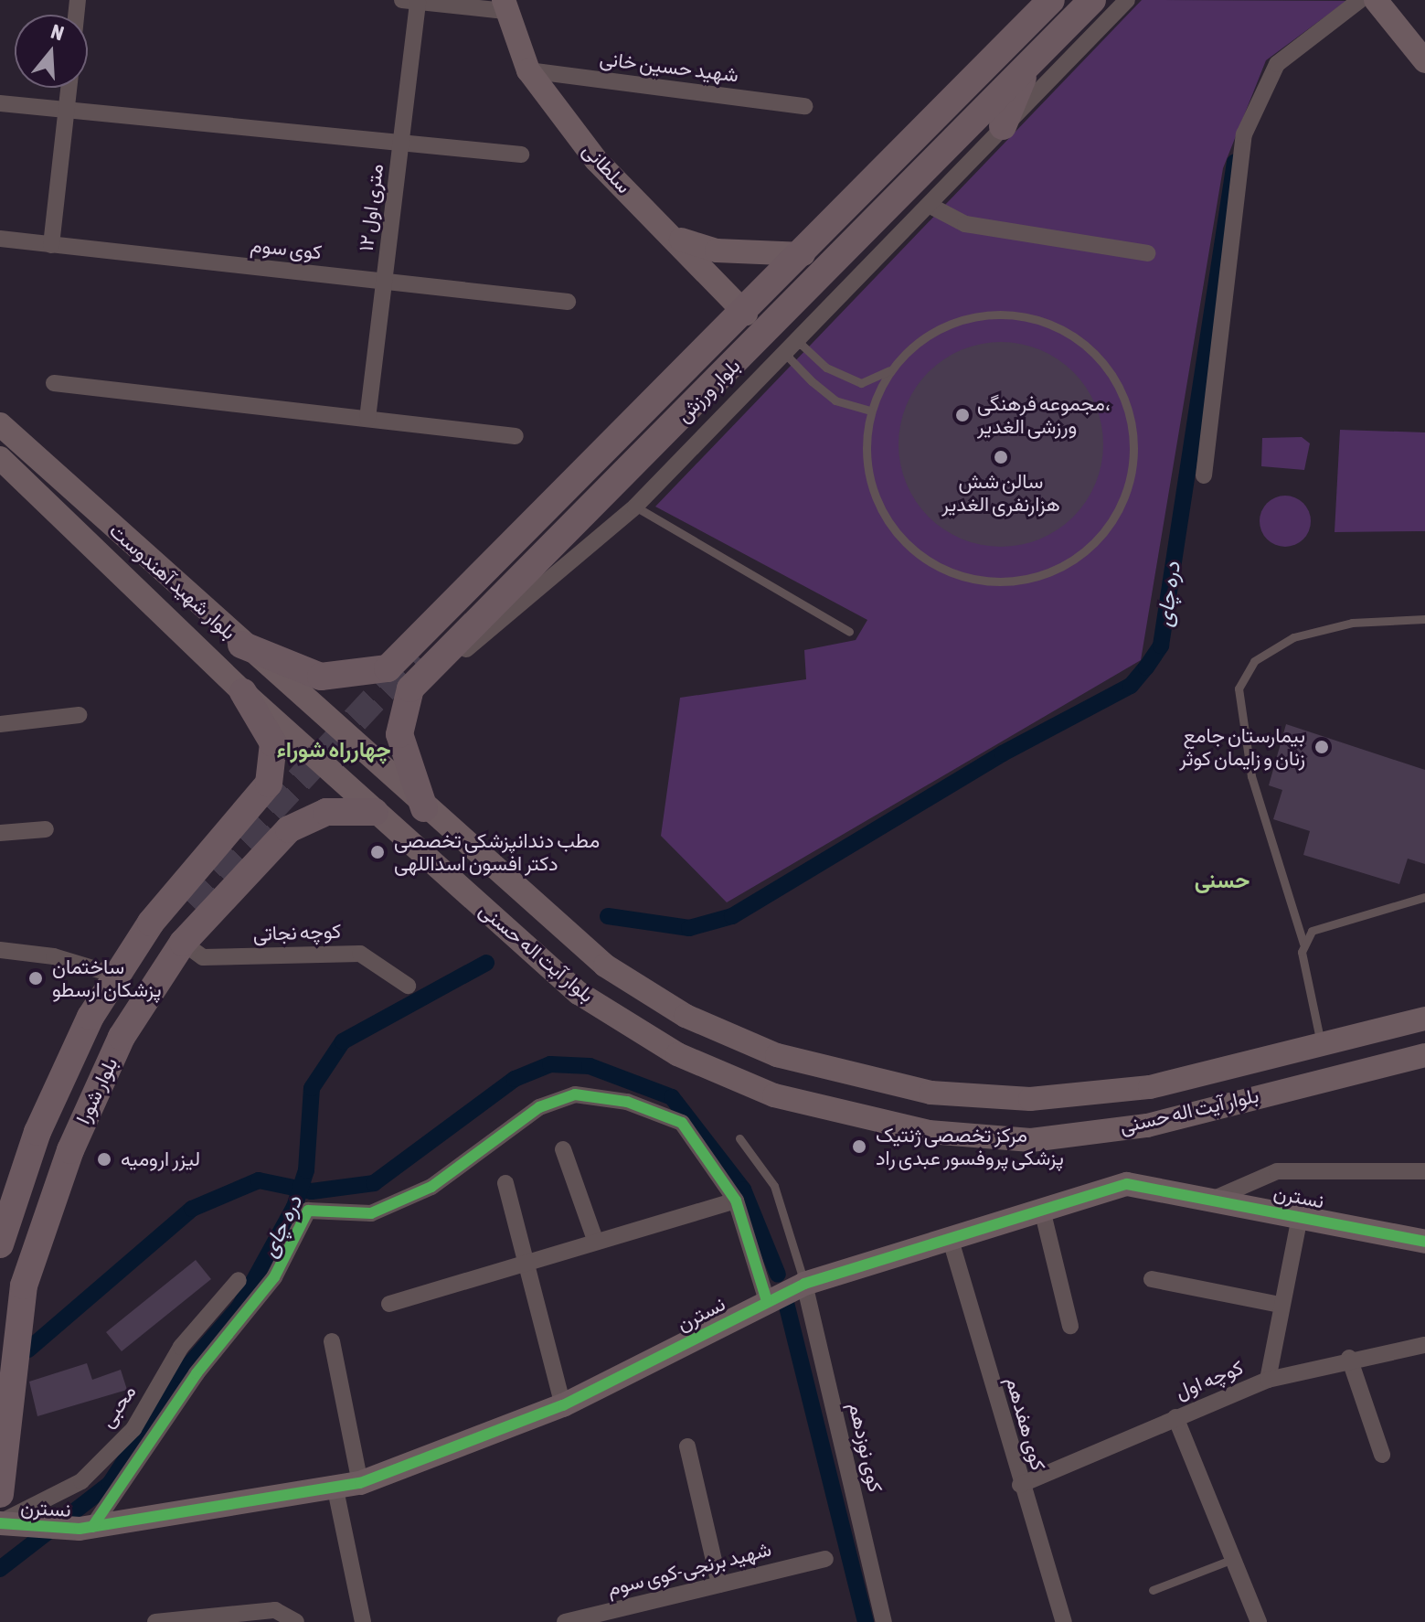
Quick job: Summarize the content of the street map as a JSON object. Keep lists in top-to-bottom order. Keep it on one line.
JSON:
{"streets":{"main road":["سلطانی","بلوار ورزش","بلوار شهید آهندوست","بلوار آیت اله حسنی","بلوار شورا","نسترن"],"street":["شهید حسین خانی","۱۲ متری اول","کوی سوم","کوچه نجاتی","کوچه اول","محبی","کوی هفدهم","کوی نوزدهم","شهید برنجی-کوی سوم"]},"crossings":[["شهید حسین خانی","سلطانی"],["سلطانی","بلوار ورزش"],["۱۲ متری اول","کوی سوم"],["بلوار شهید آهندوست","بلوار آیت اله حسنی"],["بلوار شهید آهندوست","بلوار شورا"],["کوچه نجاتی","بلوار شورا"],["بلوار آیت اله حسنی","بلوار شورا"],["نسترن","محبی"],["نسترن","کوی هفدهم"],["نسترن","کوی نوزدهم"],["کوچه اول","کوی هفدهم"]],"districts":["چهارراه شوراء","حسنی"],"water":["دره چای"],"places":["مجموعه فرهنگی، ورزشی الغدیر","سالن شش هزارنفری الغدیر","بیمارستان جامع زنان و زایمان کوثر","مطب دندانپزشکی تخصصی دکتر افسون اسداللهی","ساختمان پزشکان ارسطو","مرکز تخصصی ژنتیک پزشکی پروفسور عبدی راد","لیزر ارومیه"],"north":"top"}
